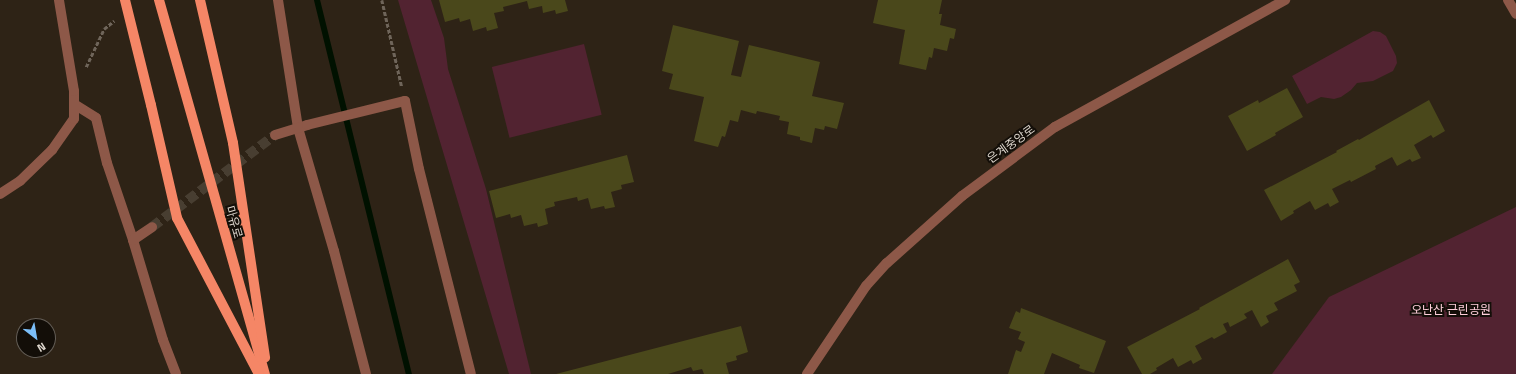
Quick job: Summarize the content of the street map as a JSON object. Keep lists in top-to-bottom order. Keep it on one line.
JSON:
{"streets":{"main road":["마유로"],"street":["은계중앙로"]},"parks":["오난산 근린공원"],"north":"bottom right"}
